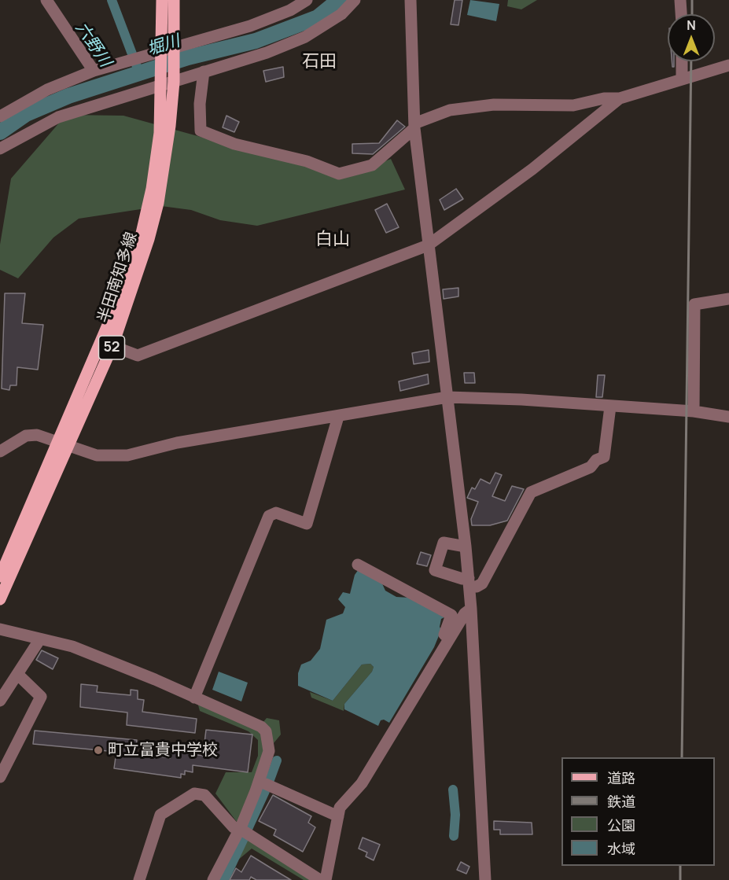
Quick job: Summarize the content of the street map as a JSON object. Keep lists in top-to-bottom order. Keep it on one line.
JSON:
{"streets":{"main road":["半田南知多線","52"]},"districts":["石田","白山"],"water":["六野川","堀川"],"places":["町立富貴中学校"],"legend":["道路","鉄道","公園","水域"],"north":"top"}
